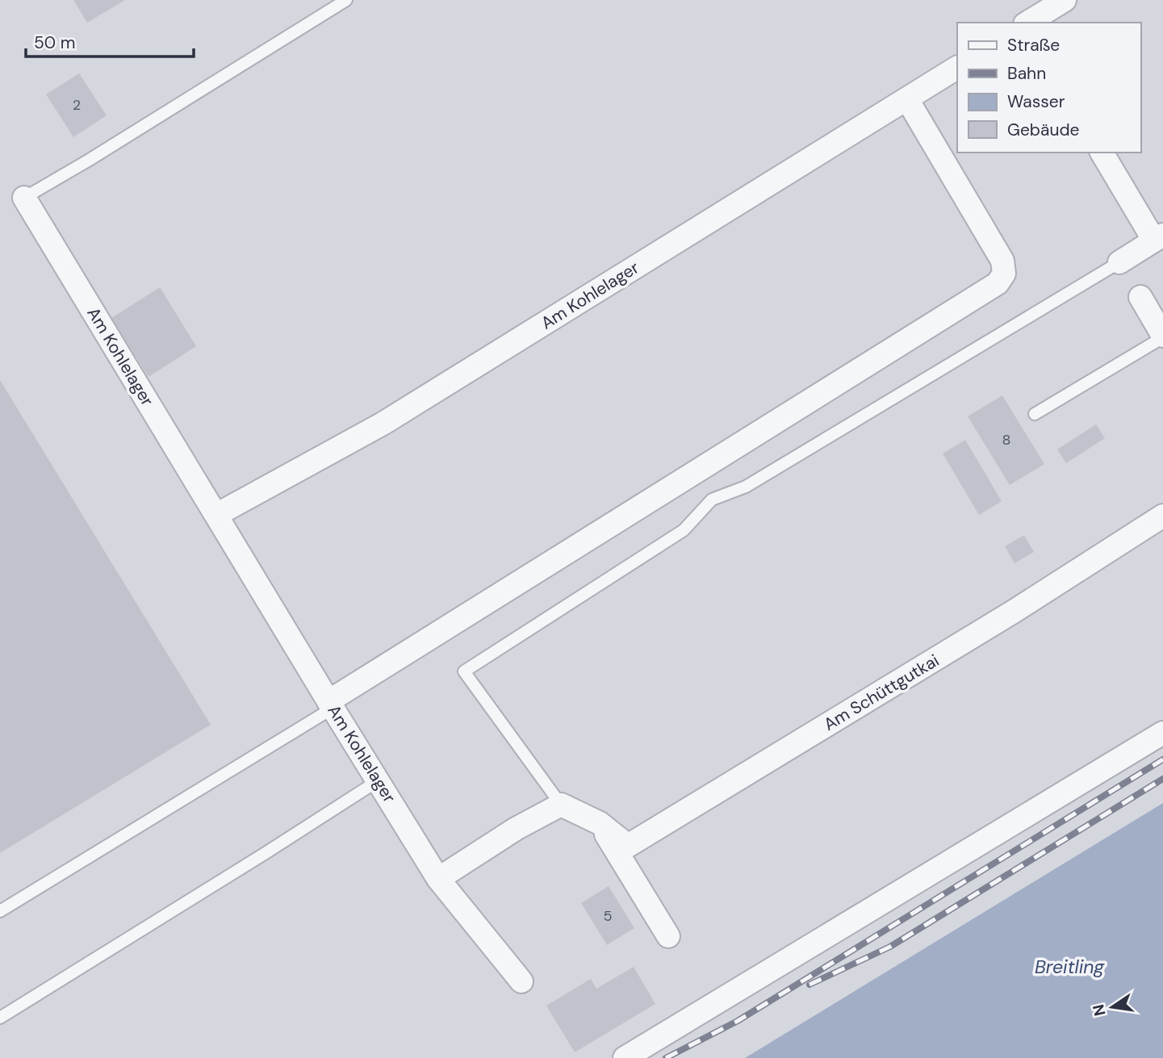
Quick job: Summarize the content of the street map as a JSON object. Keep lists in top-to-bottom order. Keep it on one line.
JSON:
{"streets":{"street":["Am Kohlelager","Am Schüttgutkai"]},"water":["Breitling"],"house_numbers":["2","8","5"],"legend":["Straße","Bahn","Wasser","Gebäude"],"scale_bar":"50 m","north":"left"}
